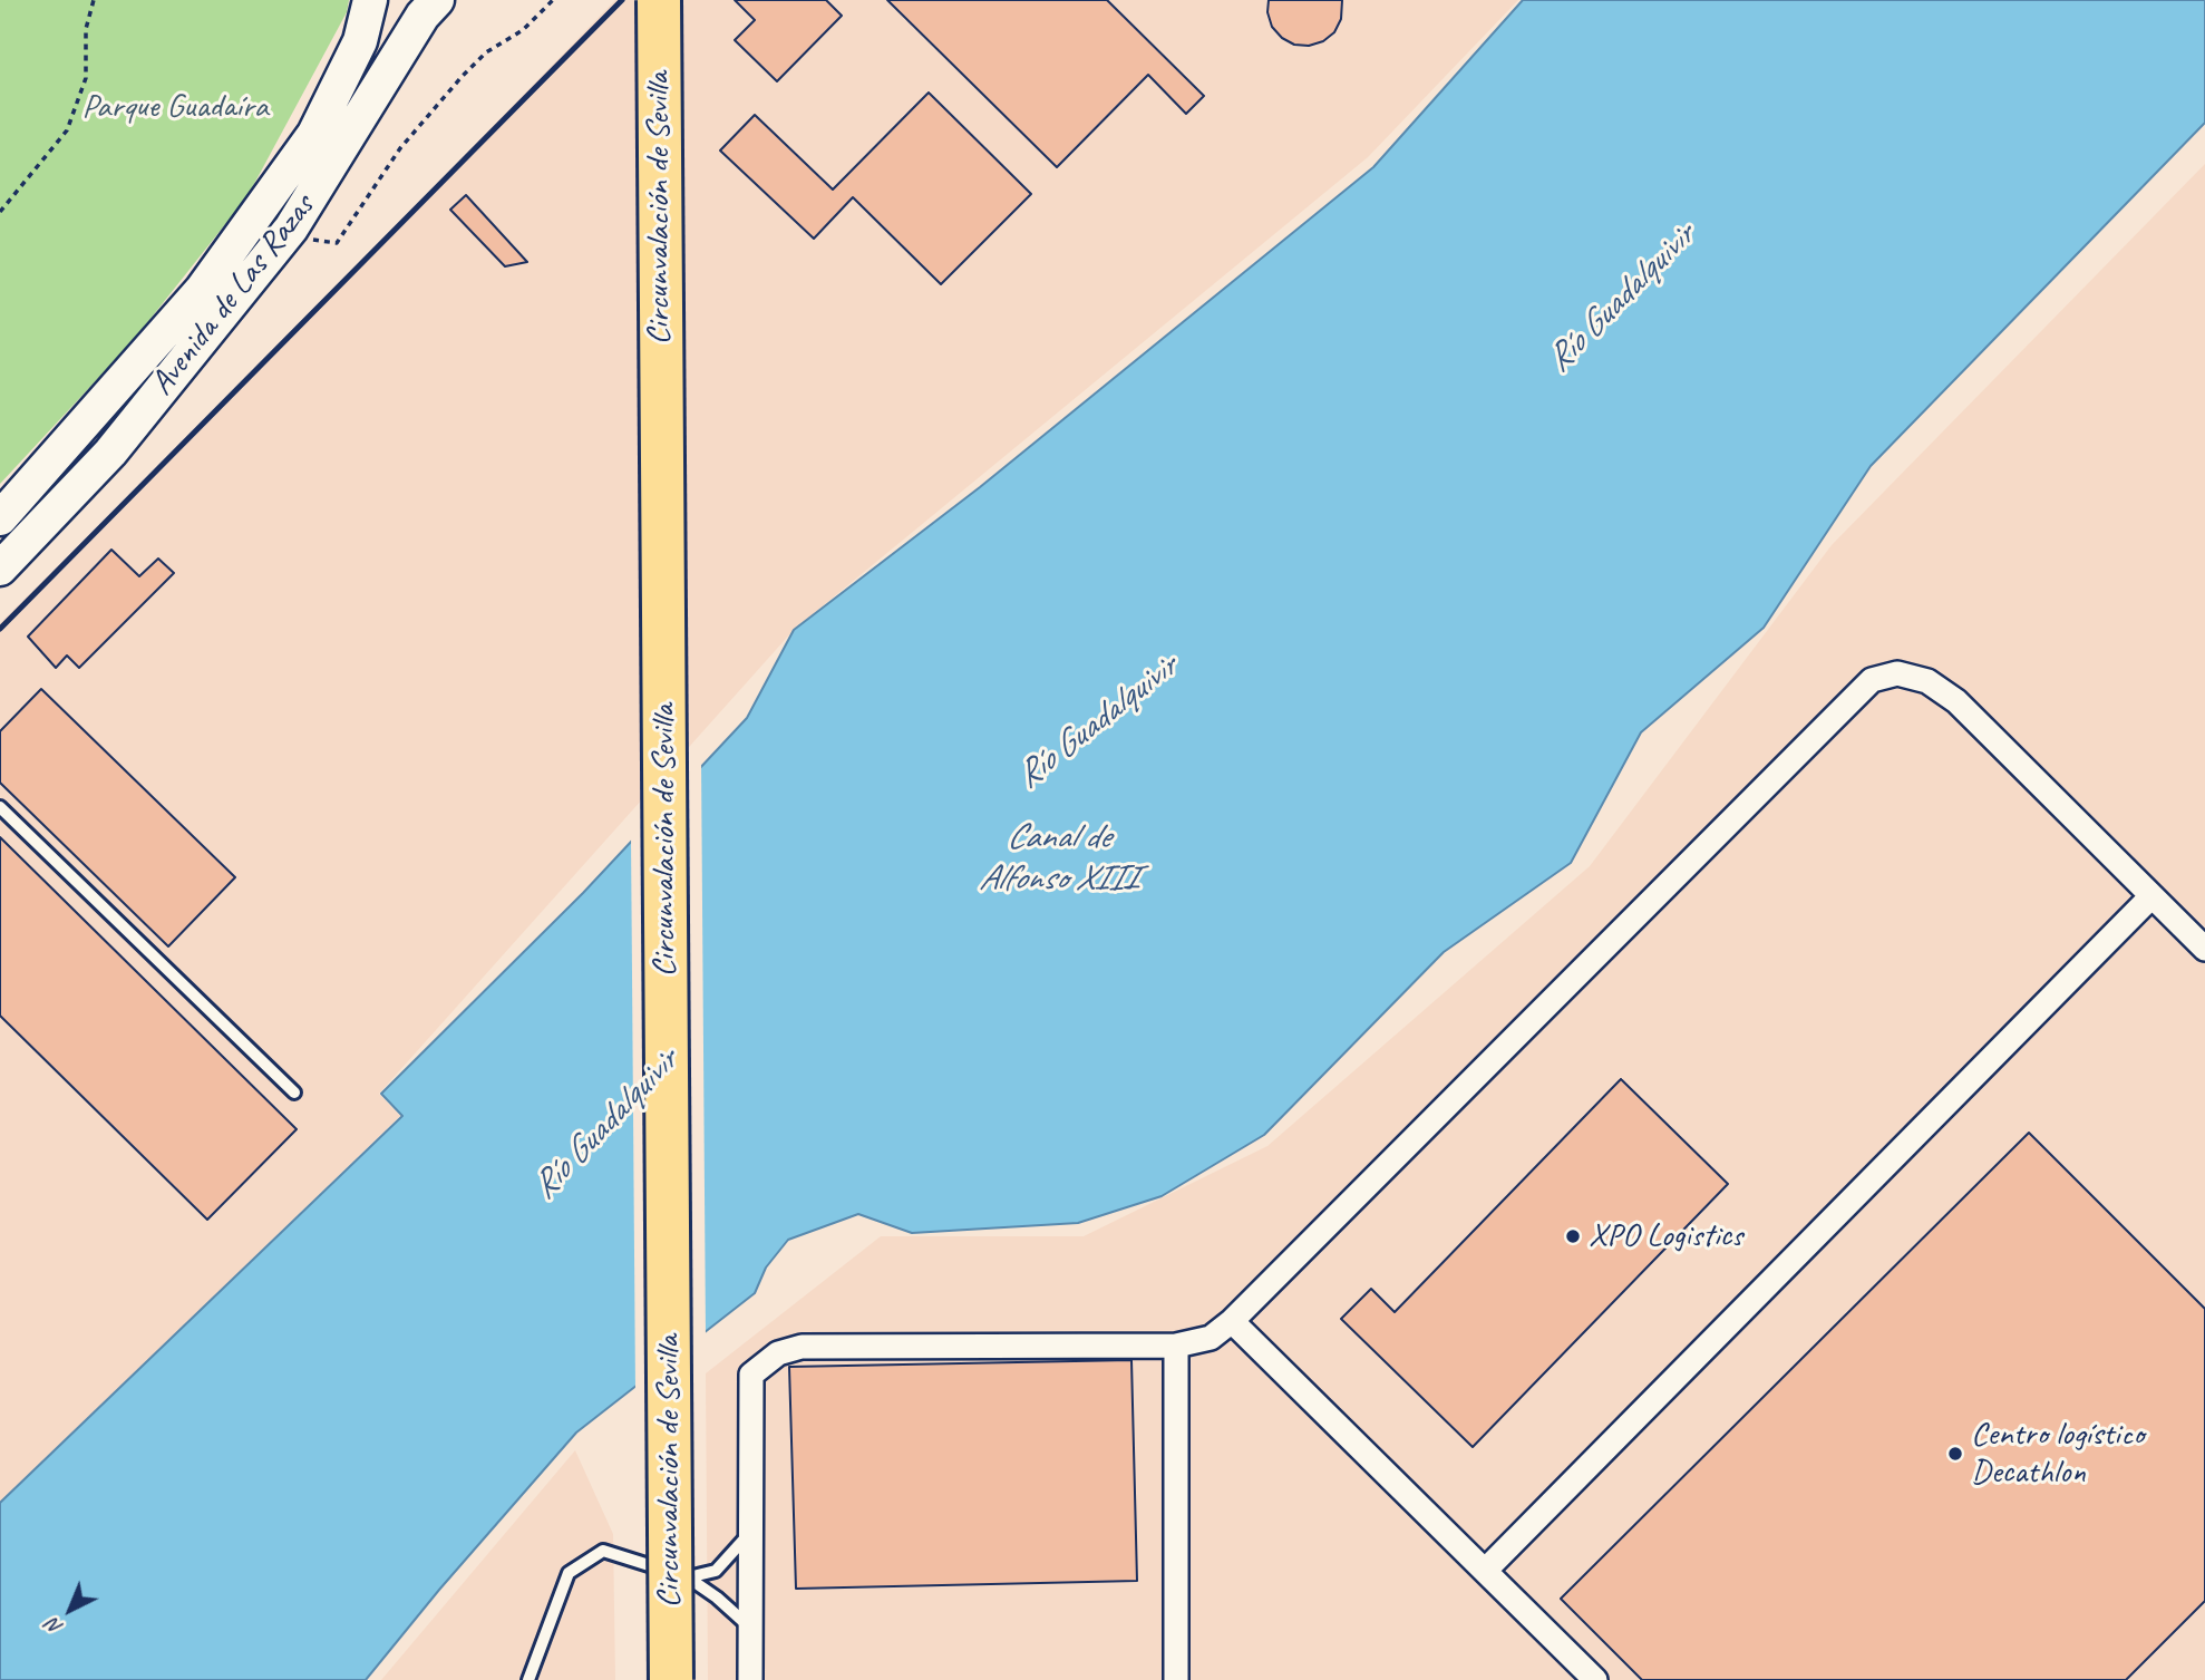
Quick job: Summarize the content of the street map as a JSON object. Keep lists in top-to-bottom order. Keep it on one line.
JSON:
{"streets":{"highway":["Circunvalación de Sevilla"],"main road":["Avenida de Las Razas"]},"water":["Río Guadalquivir","Canal de Alfonso XIII"],"parks":["Parque Guadaíra"],"places":["XPO Logistics","Centro logístico Decathlon"],"north":"bottom left"}
